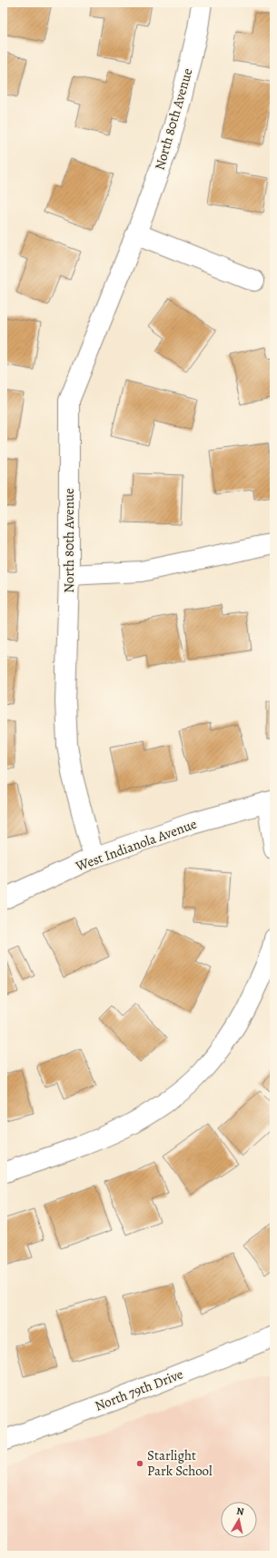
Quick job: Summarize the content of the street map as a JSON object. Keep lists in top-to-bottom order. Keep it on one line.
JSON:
{"streets":{"street":["North 80th Avenue","West Indianola Avenue","North 79th Drive"]},"crossings":[["North 80th Avenue","West Indianola Avenue"]],"places":["Starlight Park School"],"north":"top"}
